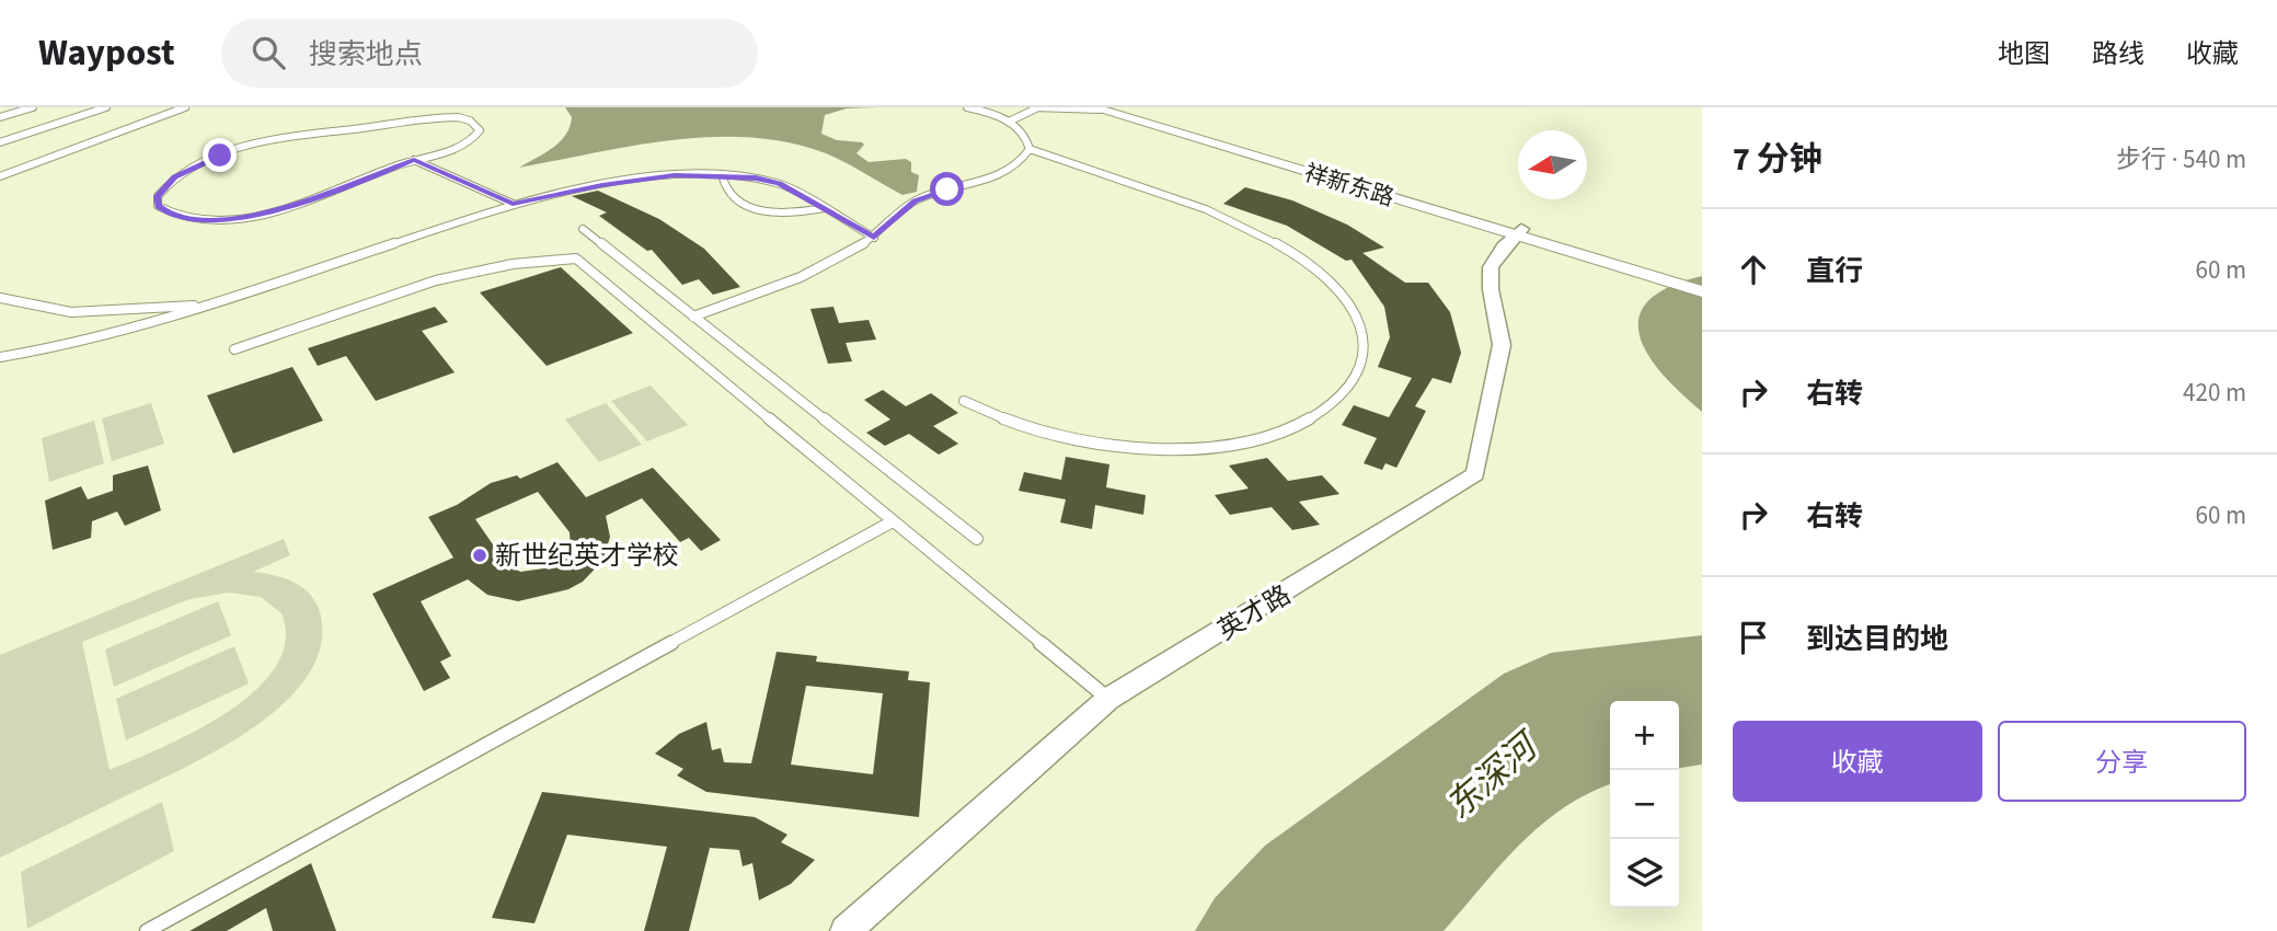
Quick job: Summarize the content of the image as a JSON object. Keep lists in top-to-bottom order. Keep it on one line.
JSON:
{"streets":{"street":["祥新东路","英才路"]},"crossings":[["祥新东路","英才路"]],"water":["东深河"],"places":["新世纪英才学校"],"north":"left","page":{"header":"Waypost","search":"搜索地点","nav":["地图","路线","收藏"],"heading":["7 分钟","步行 · 540 m"],"list":[["直行","60 m"],["右转","420 m"],["右转","60 m"],"到达目的地"],"buttons":["收藏","分享"],"map_buttons":["+","−"]}}
